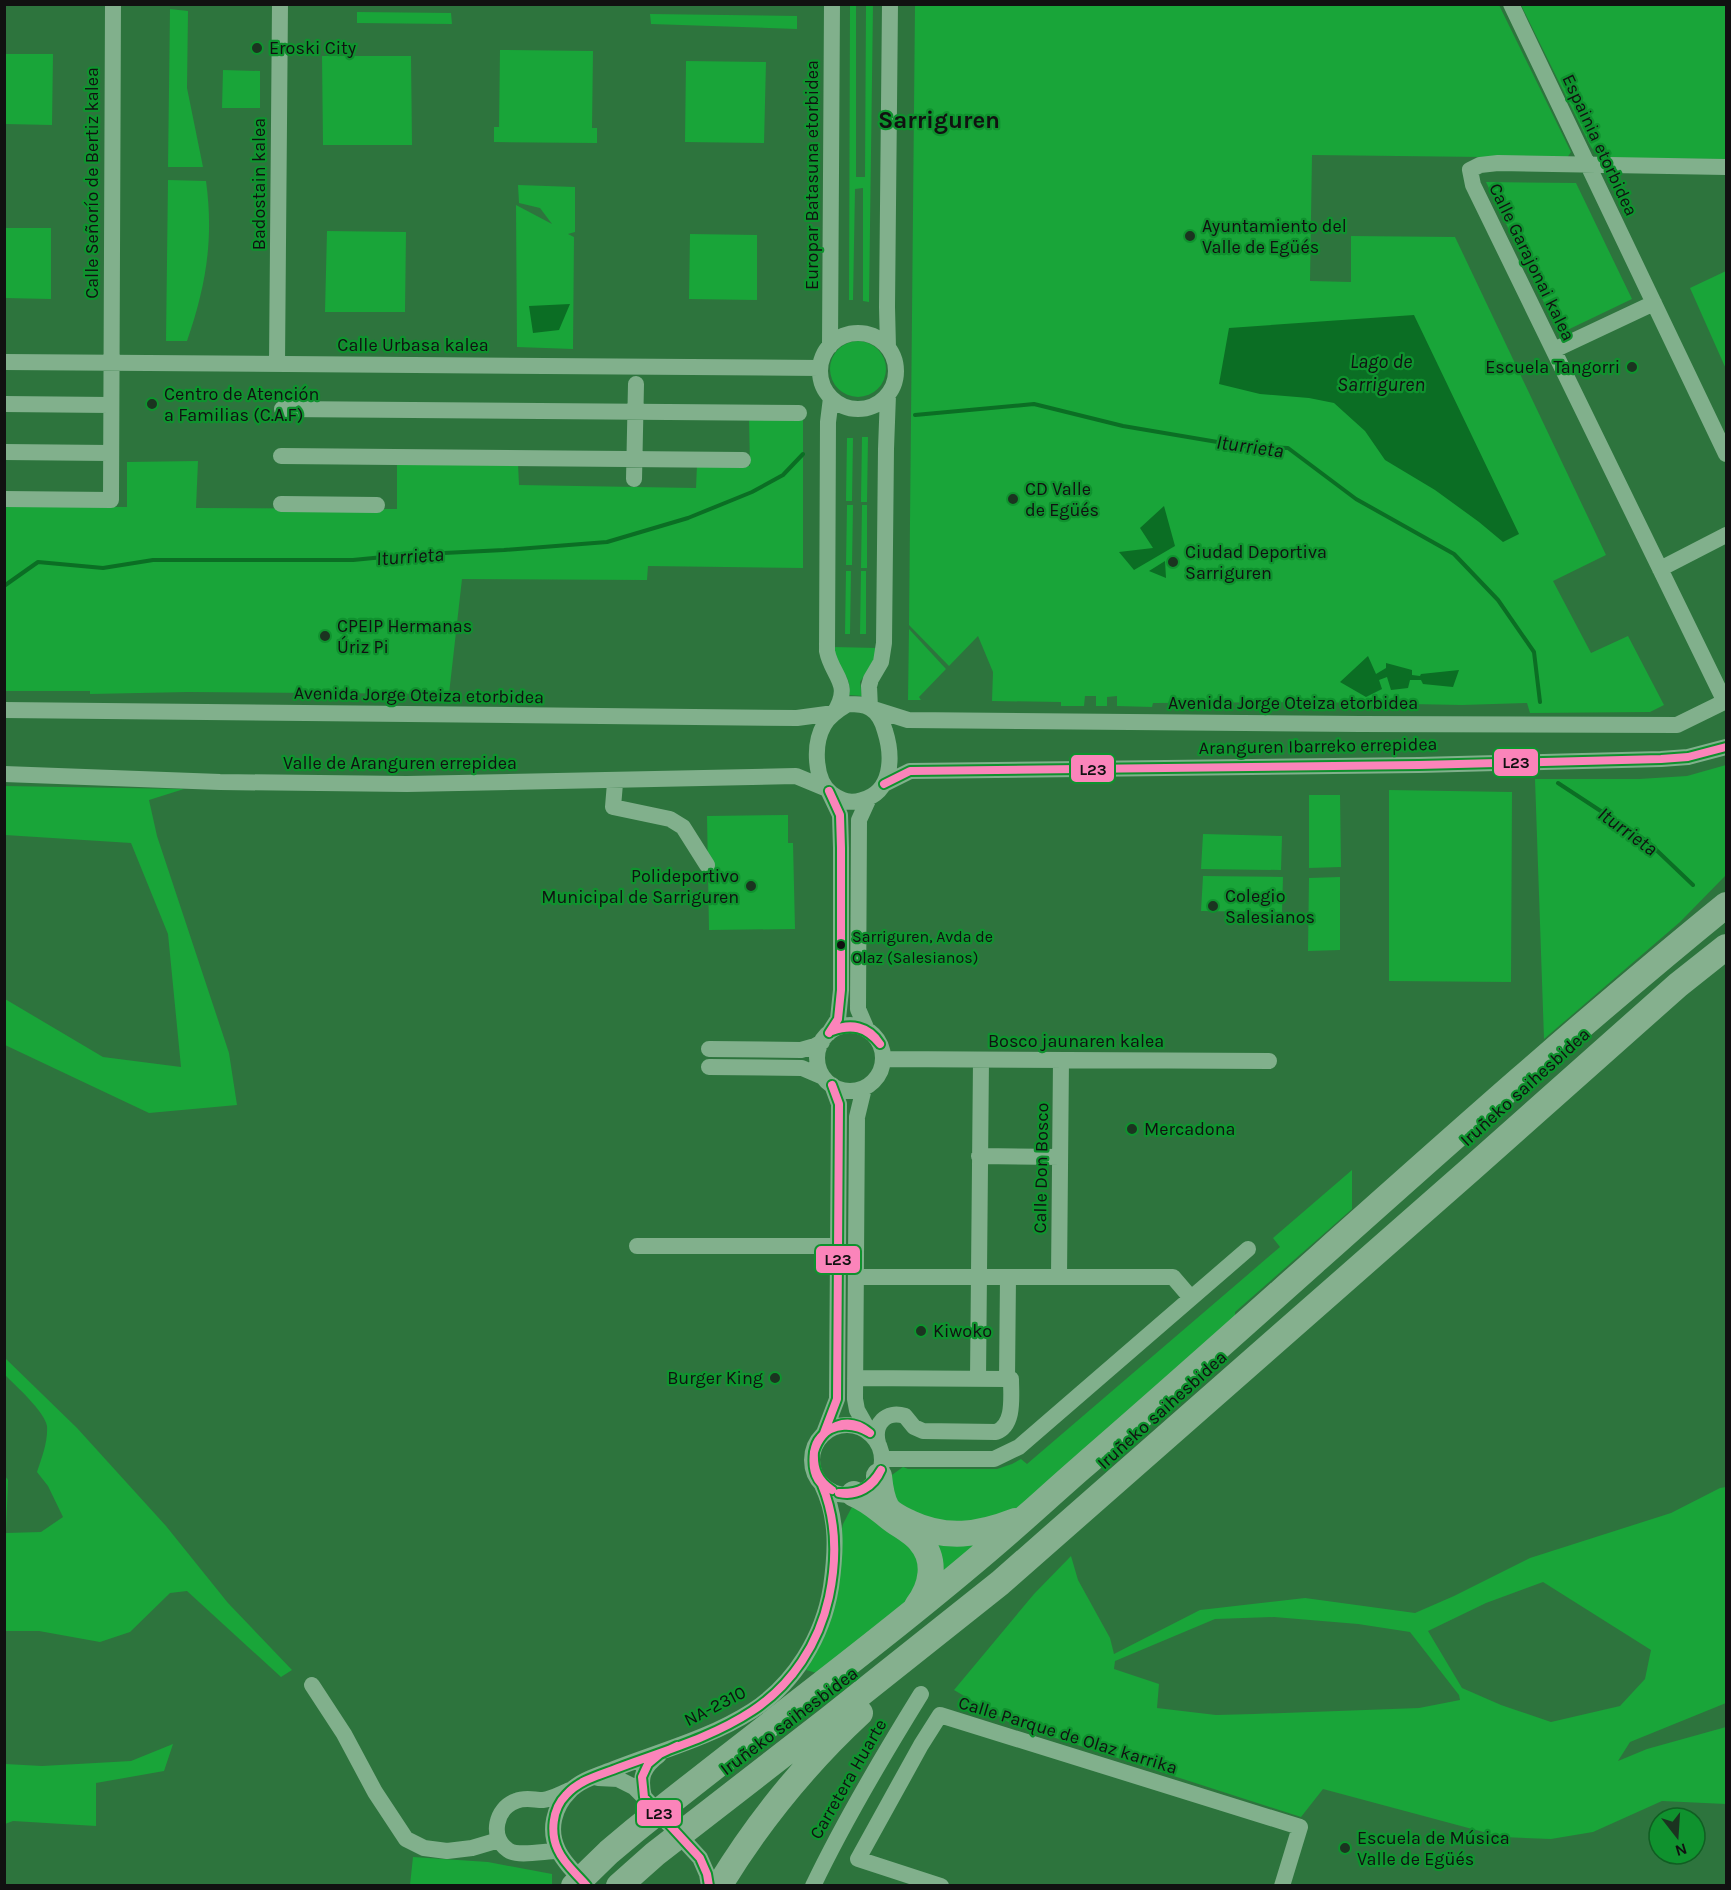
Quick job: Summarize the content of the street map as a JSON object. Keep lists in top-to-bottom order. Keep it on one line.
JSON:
{"streets":{"highway":["Iruñeko saihesbidea"],"street":["Espainia etorbidea","Europar Batasuna etorbidea","Calle Señorío de Bertiz kalea","Badostain kalea","Calle Garajonai kalea","Calle Urbasa kalea","Avenida Jorge Oteiza etorbidea","Aranguren Ibarreko errepidea","Valle de Aranguren errepidea","Bosco jaunaren kalea","Calle Don Bosco","NA-2310","Calle Parque de Olaz karrika","Carretera Huarte"]},"crossings":[["Espainia etorbidea","Calle Garajonai kalea"],["Europar Batasuna etorbidea","Calle Urbasa kalea"],["Calle Señorío de Bertiz kalea","Calle Urbasa kalea"],["Badostain kalea","Calle Urbasa kalea"],["Calle Garajonai kalea","Avenida Jorge Oteiza etorbidea"],["Bosco jaunaren kalea","Calle Don Bosco"]],"districts":["Sarriguren"],"water":["Lago de Sarriguren","Iturrieta"],"places":["Eroski City","Ayuntamiento del Valle de Egüés","Escuela Tangorri","Centro de Atención a Familias (C.A.F)","CD Valle de Egüés","Ciudad Deportiva Sarriguren","CPEIP Hermanas Úriz Pi","Polideportivo Municipal de Sarriguren","Colegio Salesianos","Sarriguren, Avda de Olaz (Salesianos)","Mercadona","Kiwoko","Burger King","Escuela de Música Valle de Egüés"],"lines":["transit line L23"],"north":"bottom"}
